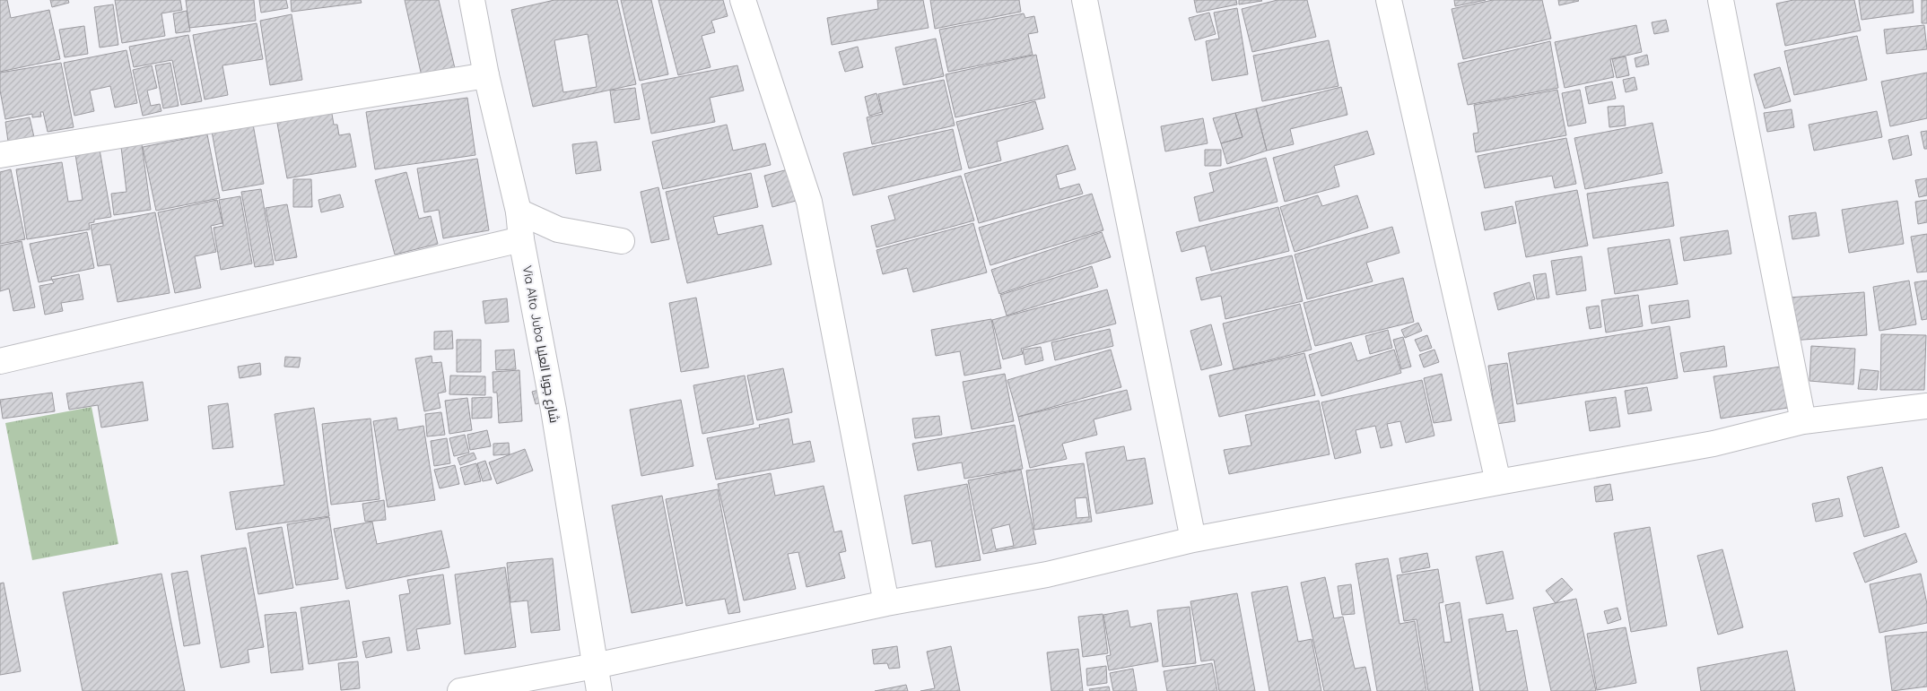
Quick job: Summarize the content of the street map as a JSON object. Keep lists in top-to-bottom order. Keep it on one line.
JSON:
{"streets":{"street":["Via Alto Juba شارع جوبا العليا"]}}
